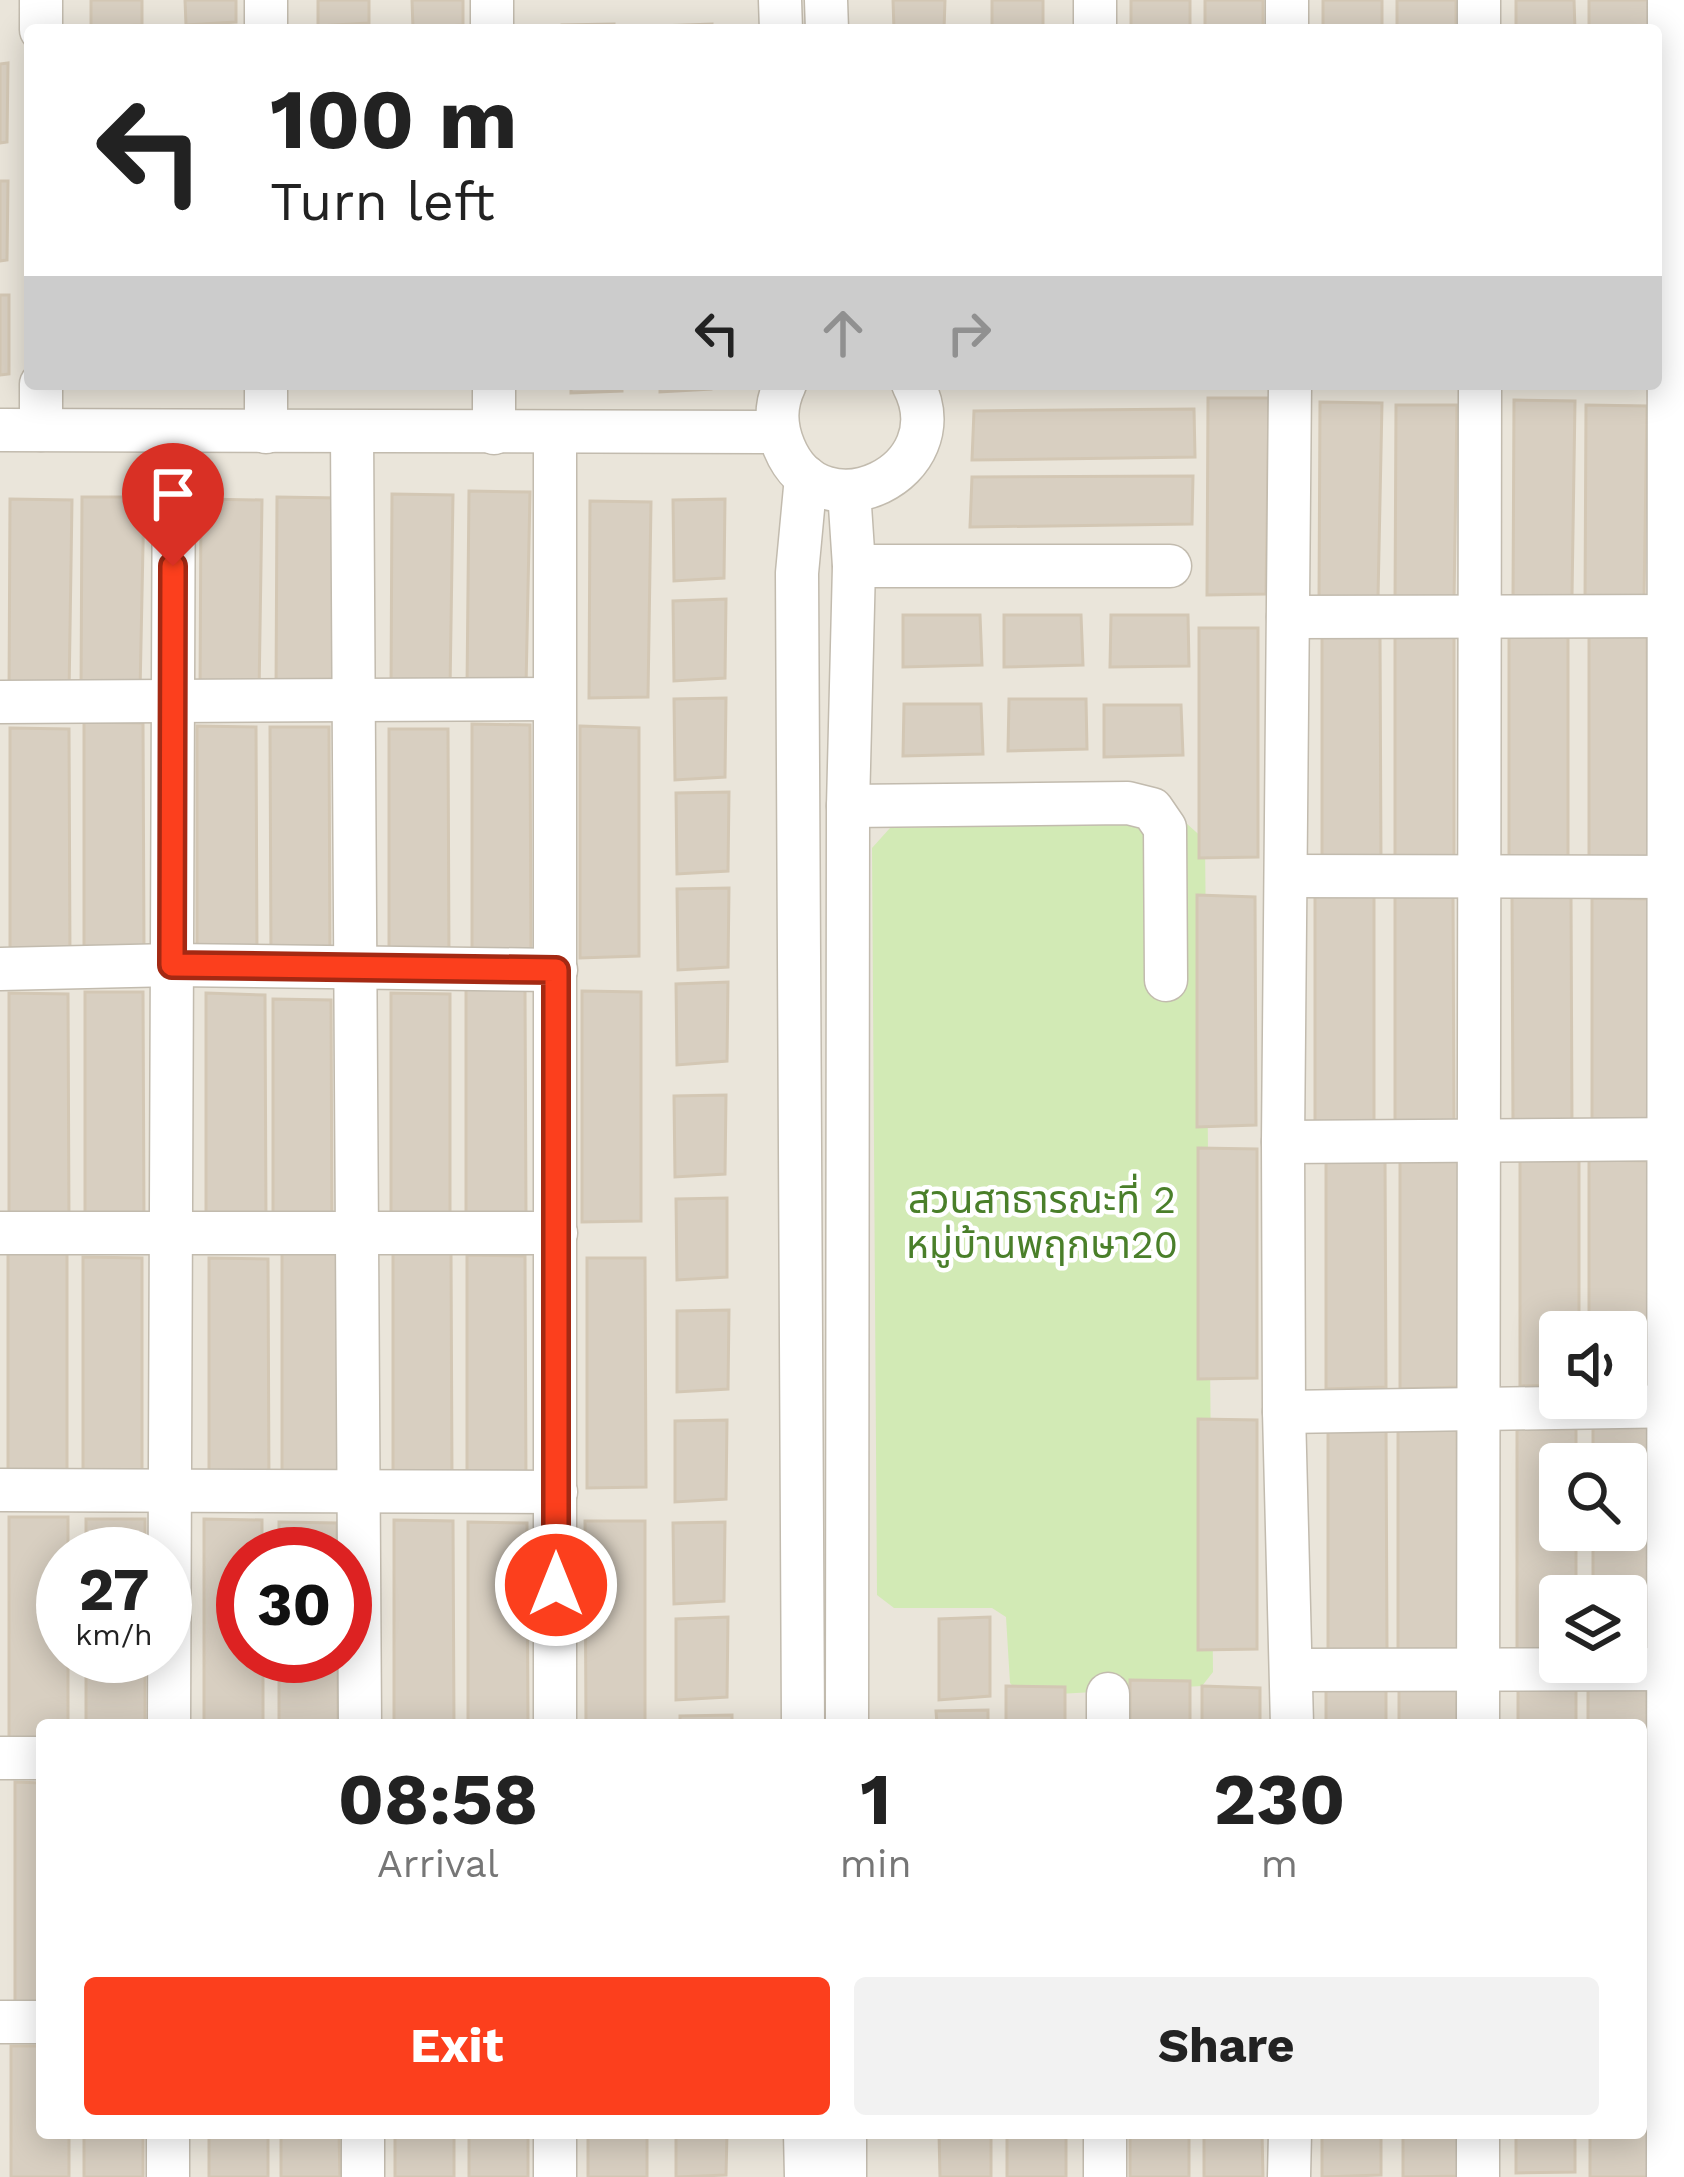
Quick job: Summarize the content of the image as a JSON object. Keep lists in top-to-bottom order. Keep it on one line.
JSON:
{"parks":["สวนสาธารณะที่ 2 หมู่บ้านพฤกษา20"],"page":{"turn":["100 m","Turn left"],"speed":"27 km/h","limit":"30","eta":["08:58","Arrival","1","min","230","m"],"buttons":["Exit","Share"]}}
